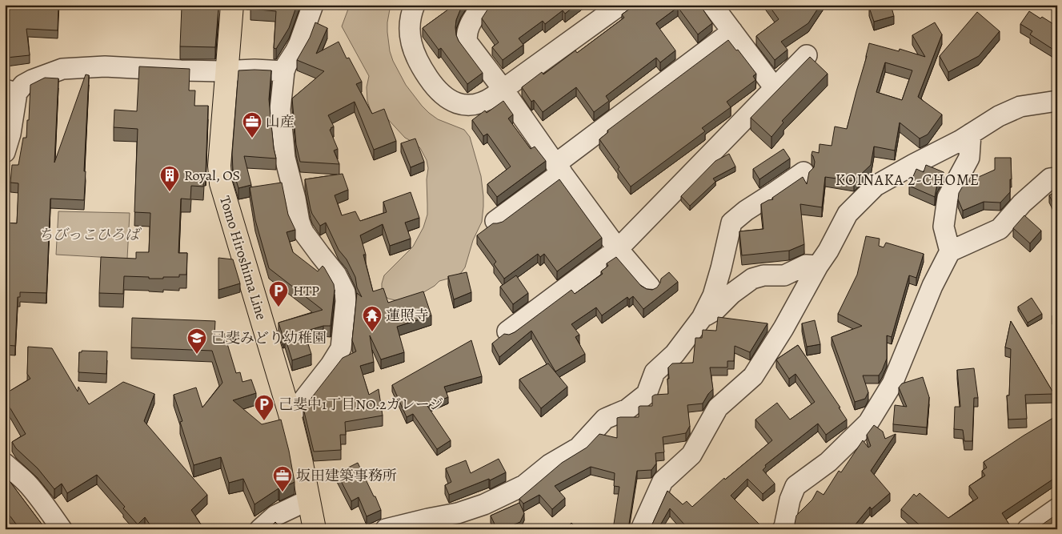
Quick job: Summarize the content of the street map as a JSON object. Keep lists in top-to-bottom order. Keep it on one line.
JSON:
{"streets":{"main road":["Tomo Hiroshima Line"]},"districts":["KOINAKA 2-CHOME"],"parks":["ちびっこひろば"],"places":{"office":["山産","坂田建築事務所"],"building":["Royal, OS"],"parking":["HTP","己斐中1丁目NO.2ガレージ"],"temple":["蓮照寺"],"school or university":["己斐みどり幼稚園"]}}
